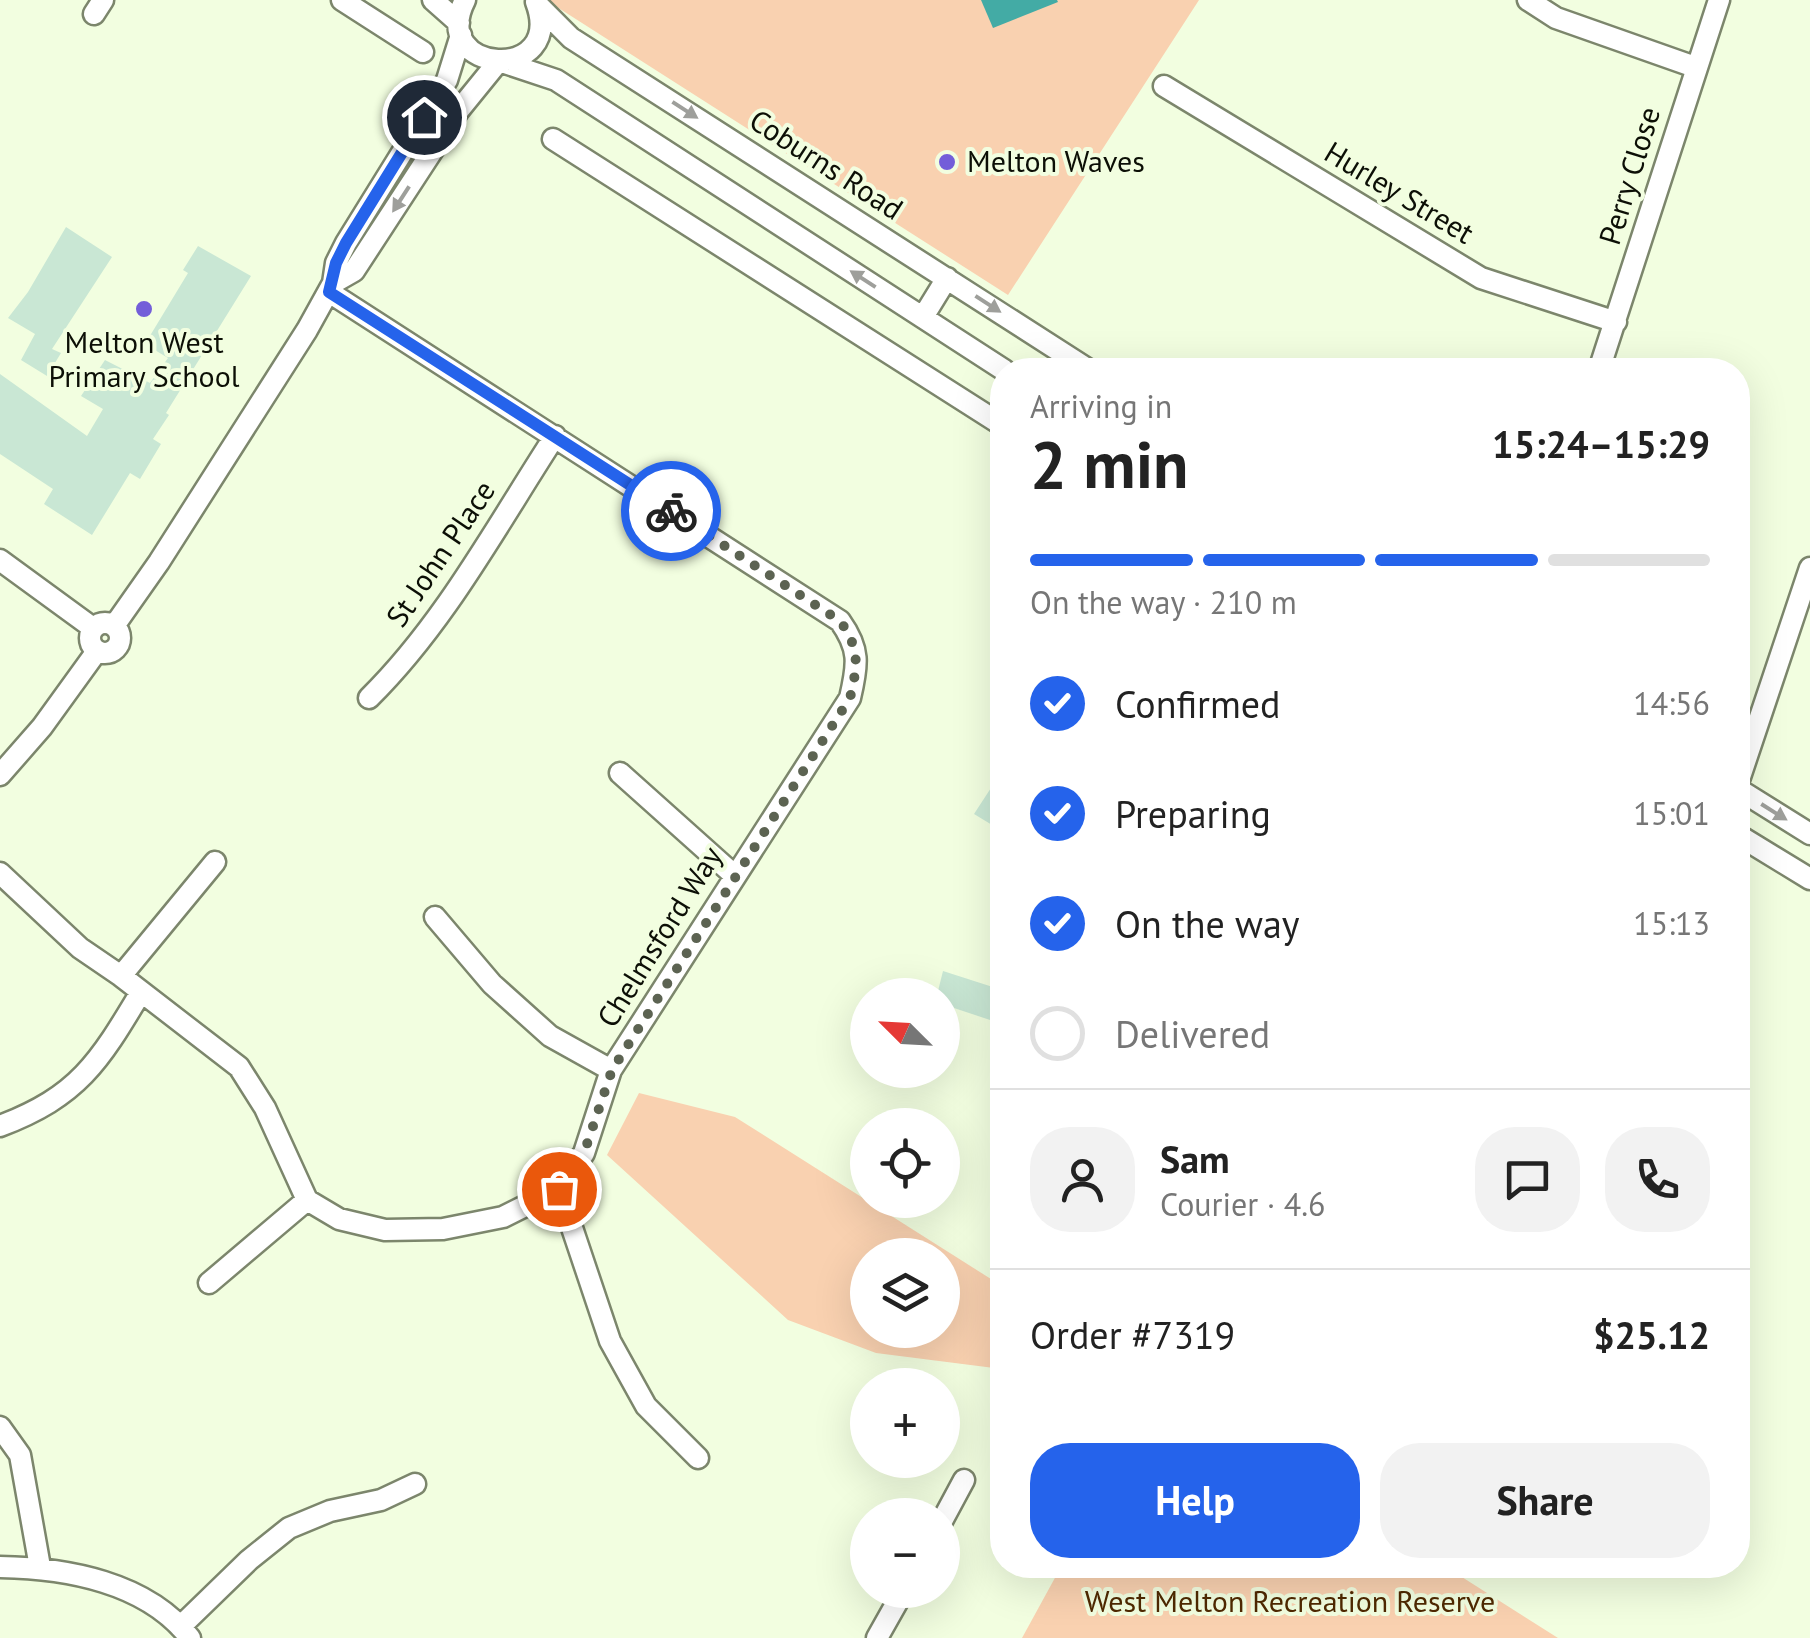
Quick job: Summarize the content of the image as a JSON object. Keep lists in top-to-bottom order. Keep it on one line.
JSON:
{"streets":{"street":["Coburns Road","Perry Close","Hurley Street","St John Place","Chelmsford Way"]},"crossings":[["Perry Close","Hurley Street"],["St John Place","Chelmsford Way"]],"parks":["West Melton Recreation Reserve"],"places":["Melton Waves","Melton West Primary School"],"north":"top left","page":{"heading":["2 min","Arriving in","15:24–15:29"],"panel":["Sam","Courier · 4.6","Order #7319","$25.12"],"bar":"On the way · 210 m","list":[["Confirmed","14:56"],["Preparing","15:01"],["On the way","15:13"],"Delivered"],"map_buttons":["+","−"],"buttons":["Help","Share"]}}
